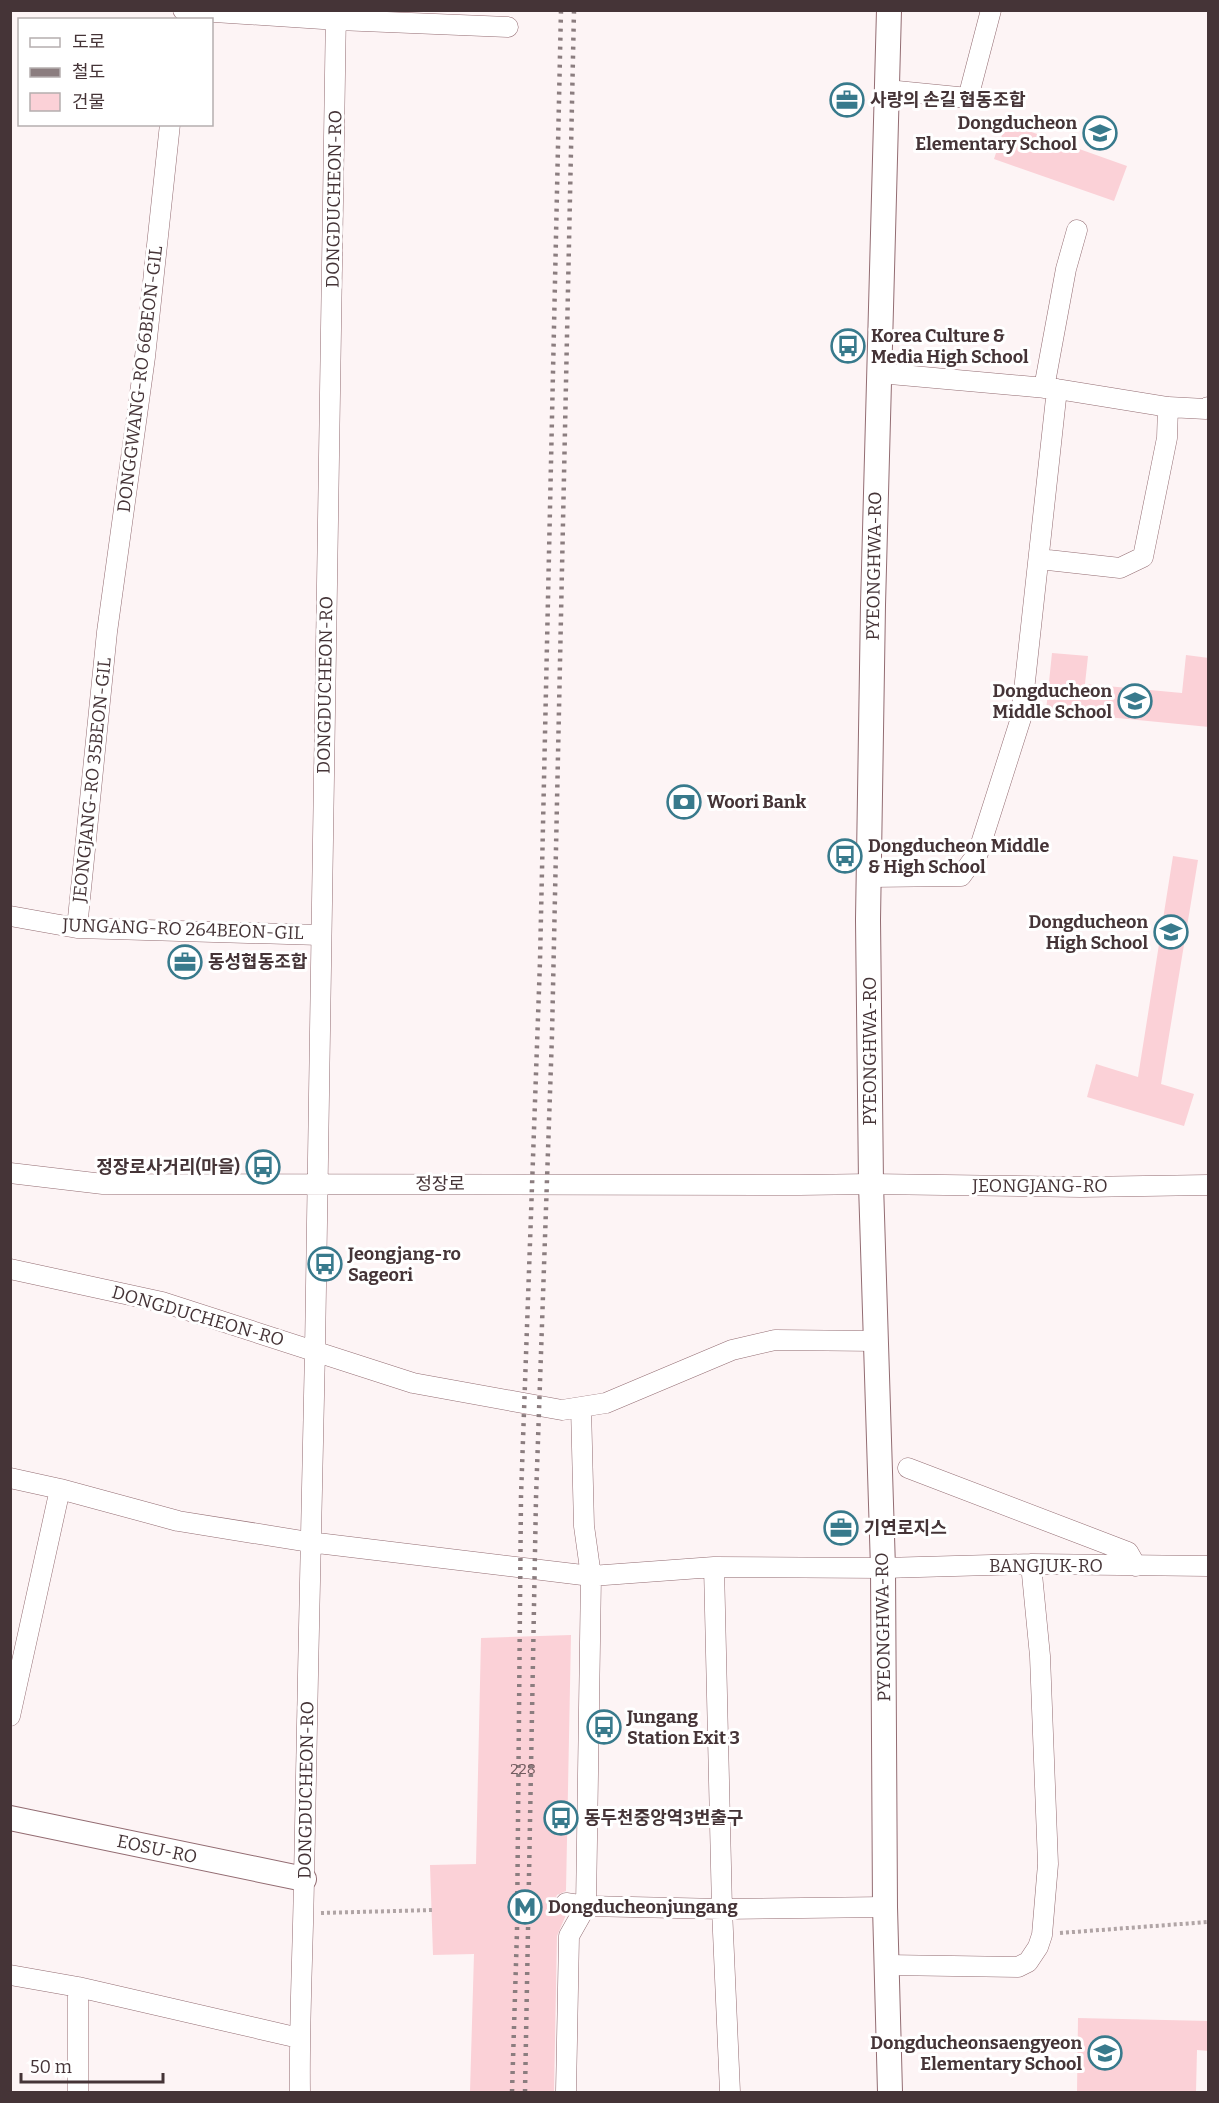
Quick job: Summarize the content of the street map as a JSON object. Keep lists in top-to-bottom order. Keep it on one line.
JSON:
{"streets":{"main road":["PYEONGHWA-RO","EOSU-RO"],"street":["DONGDUCHEON-RO","DONGGWANG-RO 66BEON-GIL","JEONGJANG-RO 35BEON-GIL","JUNGANG-RO 264BEON-GIL","정장로","JEONGJANG-RO","BANGJUK-RO"]},"crossings":[["DONGDUCHEON-RO","PYEONGHWA-RO"],["DONGDUCHEON-RO","JUNGANG-RO 264BEON-GIL"],["DONGDUCHEON-RO","정장로"],["DONGDUCHEON-RO","EOSU-RO"],["DONGGWANG-RO 66BEON-GIL","JEONGJANG-RO 35BEON-GIL"],["PYEONGHWA-RO","정장로"],["PYEONGHWA-RO","JEONGJANG-RO"],["PYEONGHWA-RO","BANGJUK-RO"],["JEONGJANG-RO 35BEON-GIL","JUNGANG-RO 264BEON-GIL"],["정장로","JEONGJANG-RO"]],"places":{"office":["사랑의 손길 협동조합","동성협동조합","기연로지스"],"school or university":["Dongducheon Elementary School","Dongducheon Middle School","Dongducheon High School","Dongducheonsaengyeon Elementary School"],"bus stop":["Korea Culture & Media High School","Dongducheon Middle & High School","정장로사거리(마을)","Jeongjang-ro Sageori","Jungang Station Exit 3","동두천중앙역3번출구"],"bank":["Woori Bank"],"metro station":["Dongducheonjungang"]},"house_numbers":["228"],"legend":["도로","철도","건물"],"scale_bar":"50 m"}
